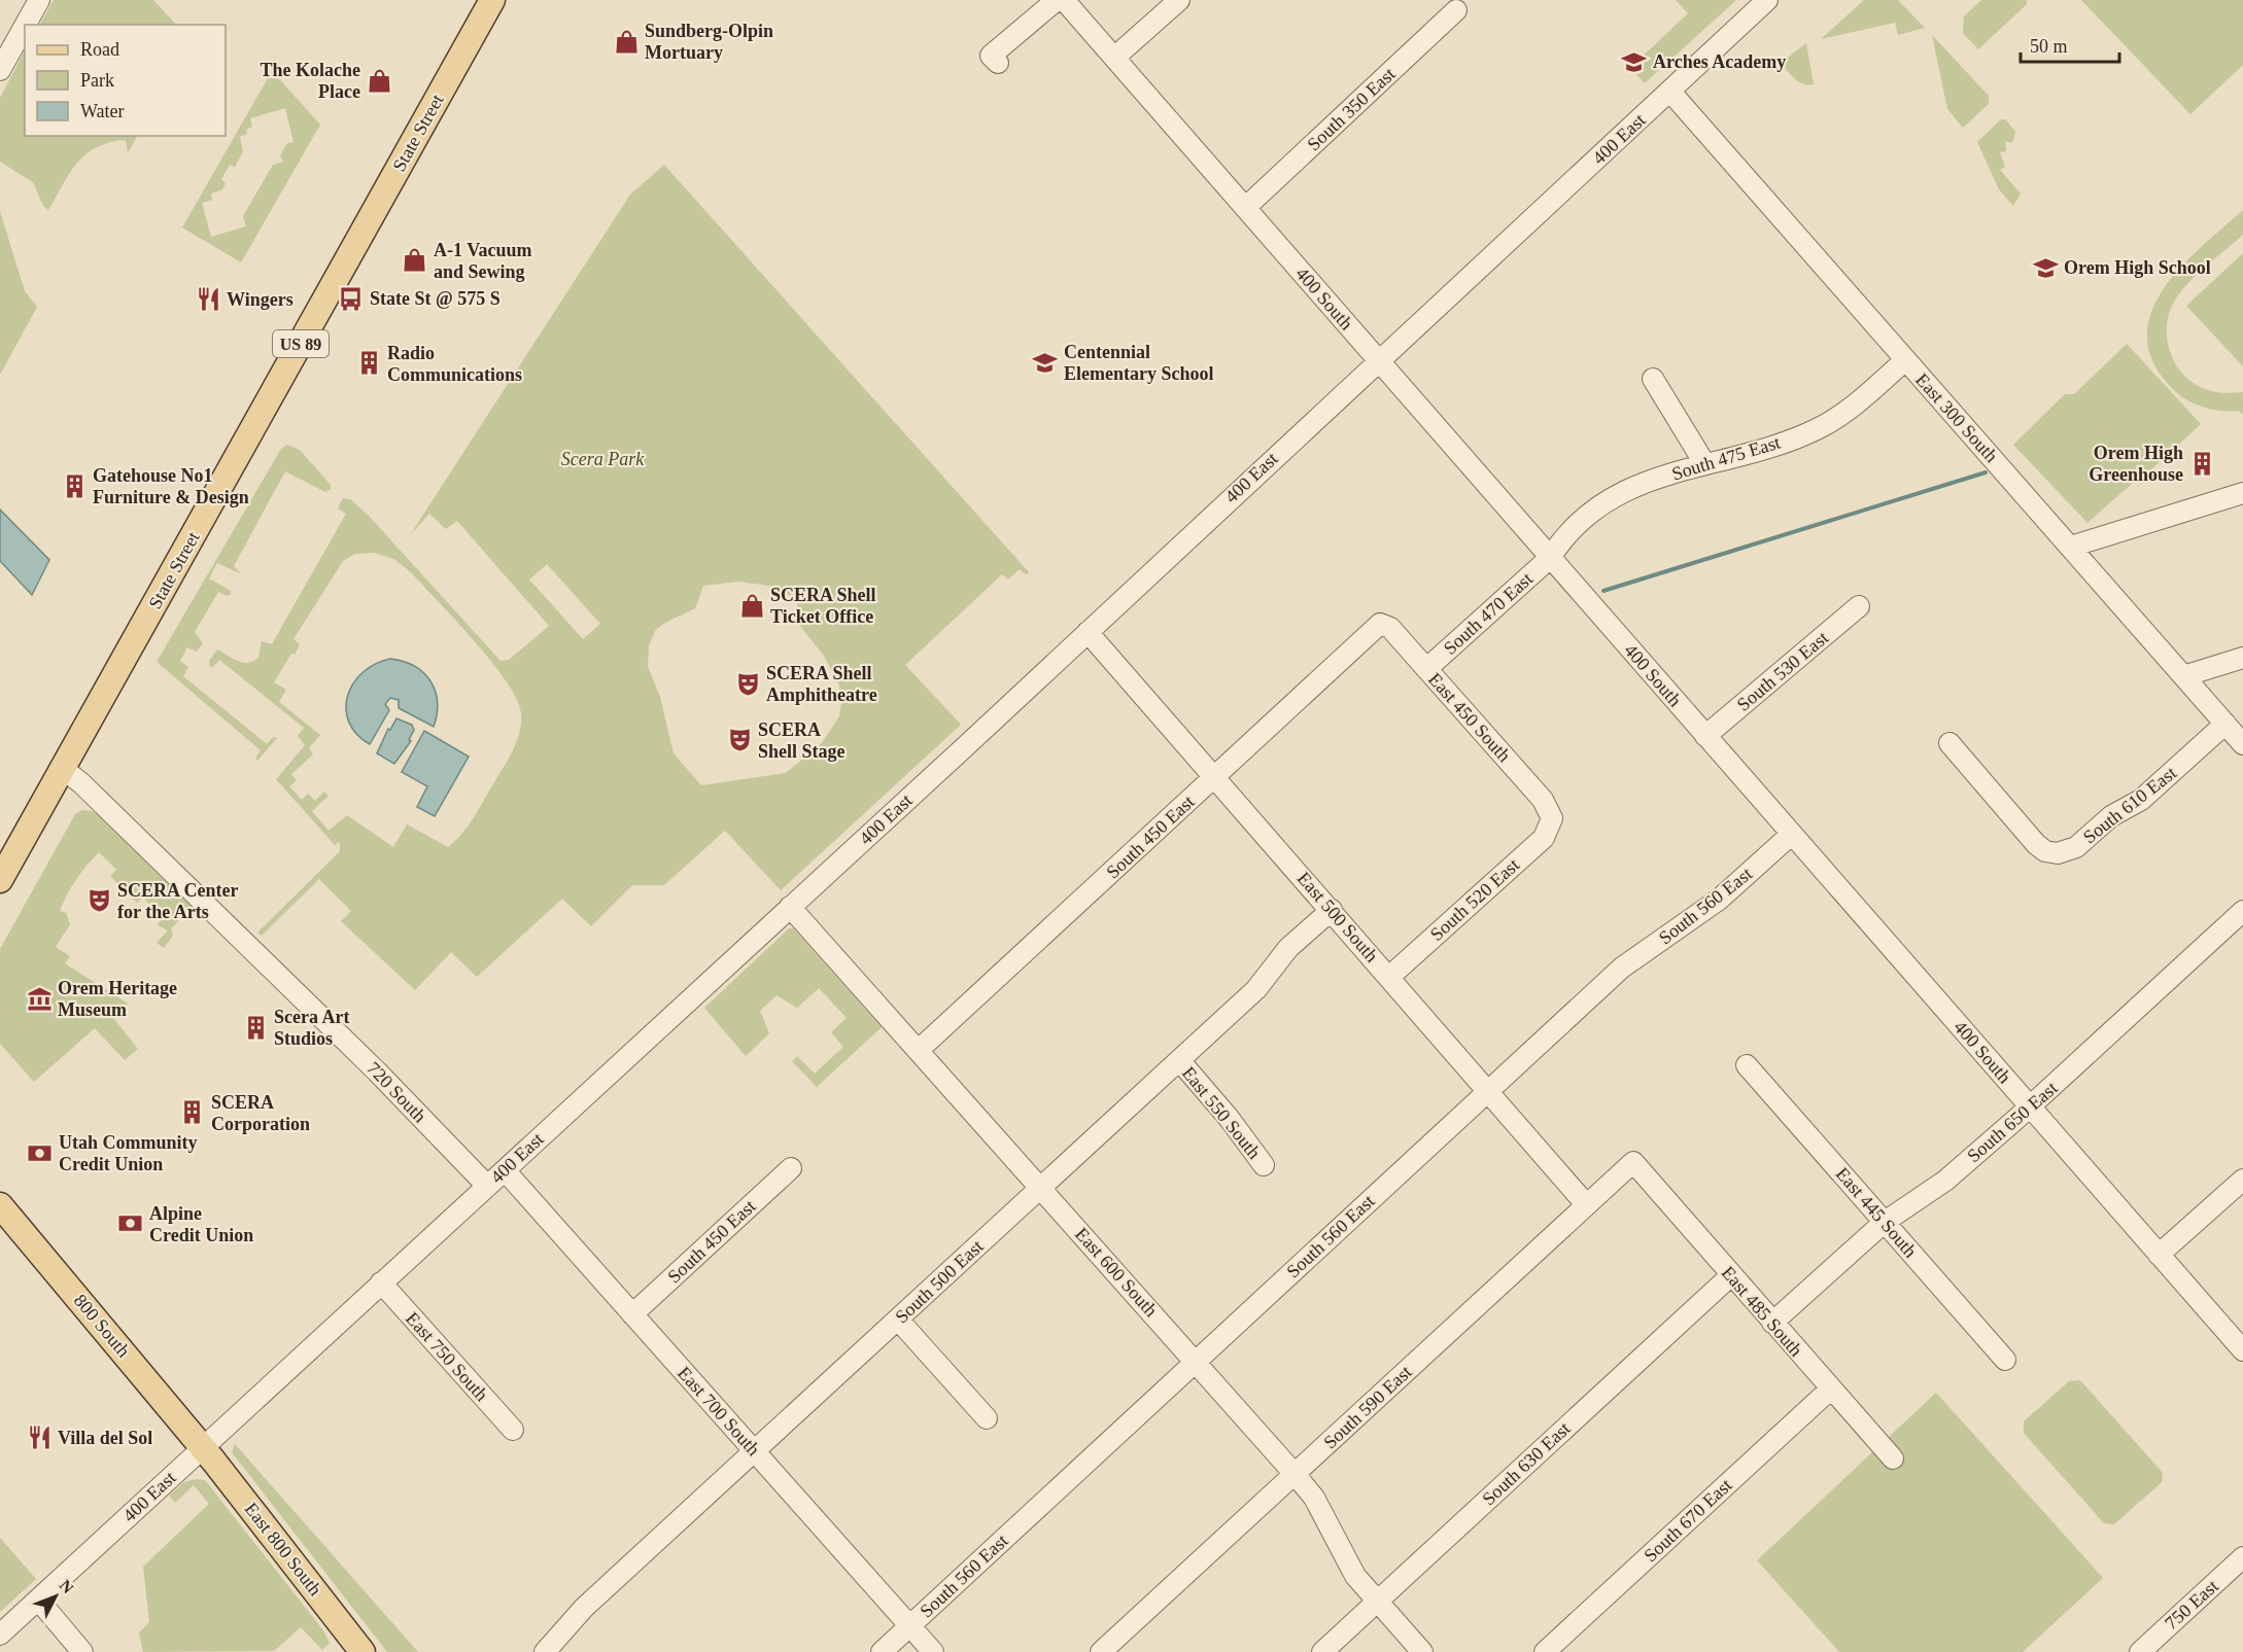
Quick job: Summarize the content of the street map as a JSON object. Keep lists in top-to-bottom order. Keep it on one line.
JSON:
{"streets":{"main road":["State Street","US 89","800 South","East 800 South"],"street":["South 350 East","400 East","400 South","East 300 South","South 475 East","South 470 East","South 530 East","East 450 South","South 610 East","South 450 East","South 520 East","South 560 East","East 500 South","720 South","East 550 South","South 650 East","East 445 South","East 600 South","South 500 East","East 485 South","East 750 South","South 590 East","East 700 South","South 630 East","South 670 East","750 East"]},"crossings":[["South 350 East","400 South"],["State Street","720 South"],["400 East","400 South"],["400 East","East 300 South"],["400 East","East 500 South"],["400 East","720 South"],["400 East","East 600 South"],["400 East","800 South"],["400 East","East 750 South"],["400 East","East 700 South"],["400 East","East 800 South"],["400 South","South 475 East"],["400 South","South 470 East"],["400 South","South 530 East"],["400 South","South 560 East"],["400 South","South 650 East"],["East 300 South","South 475 East"],["East 300 South","South 610 East"],["South 475 East","South 470 East"],["South 470 East","East 450 South"],["East 450 South","South 450 East"],["East 450 South","South 520 East"],["South 450 East","East 500 South"],["South 450 East","East 600 South"],["South 450 East","East 700 South"],["South 520 East","East 500 South"],["South 560 East","East 500 South"],["South 560 East","East 600 South"],["South 560 East","East 700 South"],["East 500 South","South 500 East"],["East 500 South","South 590 East"],["East 550 South","South 500 East"],["South 650 East","East 445 South"],["South 650 East","East 485 South"],["East 600 South","South 500 East"],["East 600 South","South 590 East"],["East 600 South","South 630 East"],["South 500 East","East 700 South"],["East 485 South","South 590 East"],["East 485 South","South 630 East"],["East 485 South","South 670 East"],["800 South","East 800 South"]],"parks":["Scera Park"],"places":{"shop":["Sundberg-Olpin Mortuary","The Kolache Place","A-1 Vacuum and Sewing","SCERA Shell Ticket Office"],"school or university":["Arches Academy","Orem High School","Centennial Elementary School"],"bus stop":["State St @ 575 S"],"restaurant":["Wingers","Villa del Sol"],"building":["Radio Communications","Orem High Greenhouse","Gatehouse No1 Furniture & Design","Scera Art Studios","SCERA Corporation"],"theatre":["SCERA Shell Amphitheatre","SCERA Shell Stage","SCERA Center for the Arts"],"museum":["Orem Heritage Museum"],"bank":["Utah Community Credit Union","Alpine Credit Union"]},"legend":["Road","Park","Water"],"scale_bar":"50 m","north":"top right"}
